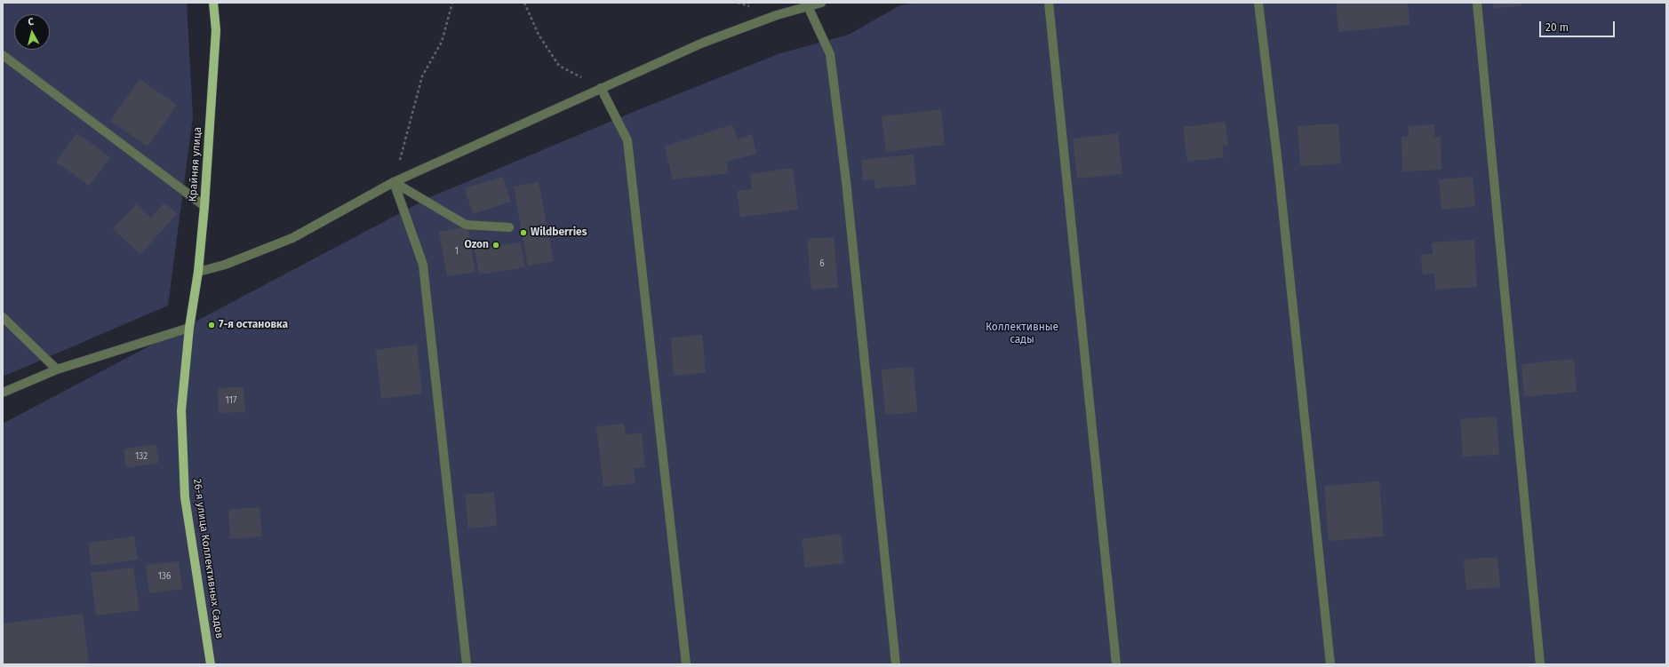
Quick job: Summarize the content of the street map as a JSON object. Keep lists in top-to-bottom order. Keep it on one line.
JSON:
{"streets":{"main road":["Крайняя улица","26-я улица Коллективных Садов"]},"crossings":[["Крайняя улица","26-я улица Коллективных Садов"]],"parks":["Коллективные сады"],"places":["Wildberries","Ozon","7-я остановка"],"house_numbers":["1","6","117","132","136"],"scale_bar":"20 m","north":"top"}
